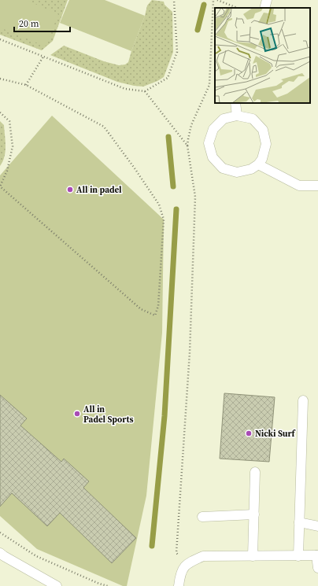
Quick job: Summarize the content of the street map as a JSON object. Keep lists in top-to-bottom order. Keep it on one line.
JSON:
{"places":["All in padel","All in Padel Sports","Nicki Surf"],"scale_bar":"20 m"}
